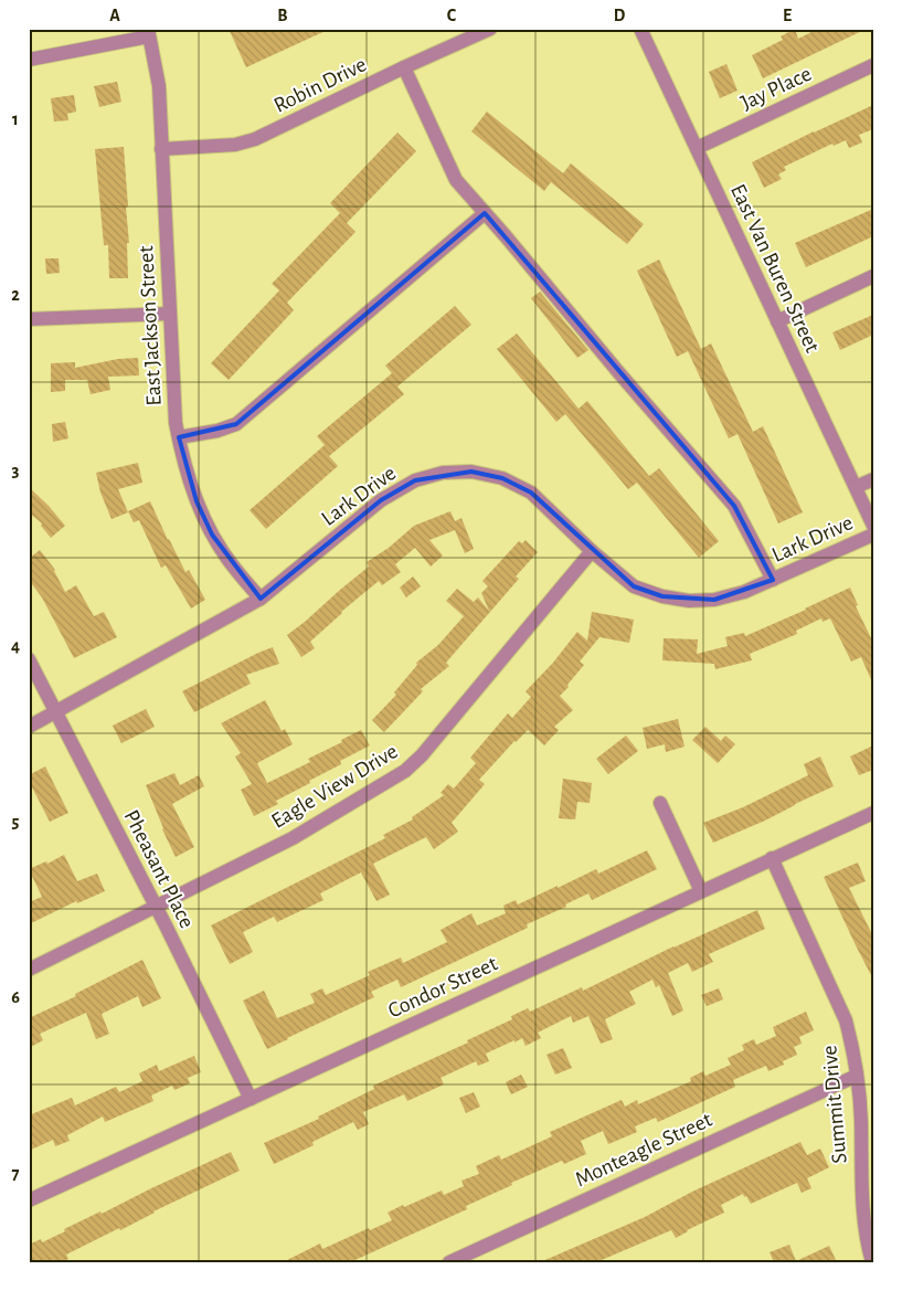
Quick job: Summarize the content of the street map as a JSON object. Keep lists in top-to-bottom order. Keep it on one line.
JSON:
{"streets":{"street":["Robin Drive","Jay Place","East Van Buren Street","East Jackson Street","Lark Drive","Eagle View Drive","Pheasant Place","Condor Street","Summit Drive","Monteagle Street"]},"crossings":[["Robin Drive","East Jackson Street"],["Jay Place","East Van Buren Street"],["East Jackson Street","Lark Drive"],["Lark Drive","Eagle View Drive"],["Lark Drive","Pheasant Place"],["Eagle View Drive","Pheasant Place"],["Pheasant Place","Condor Street"],["Condor Street","Summit Drive"],["Summit Drive","Monteagle Street"]],"grid":{"columns":["A","B","C","D","E"],"rows":["1","2","3","4","5","6","7"]}}
